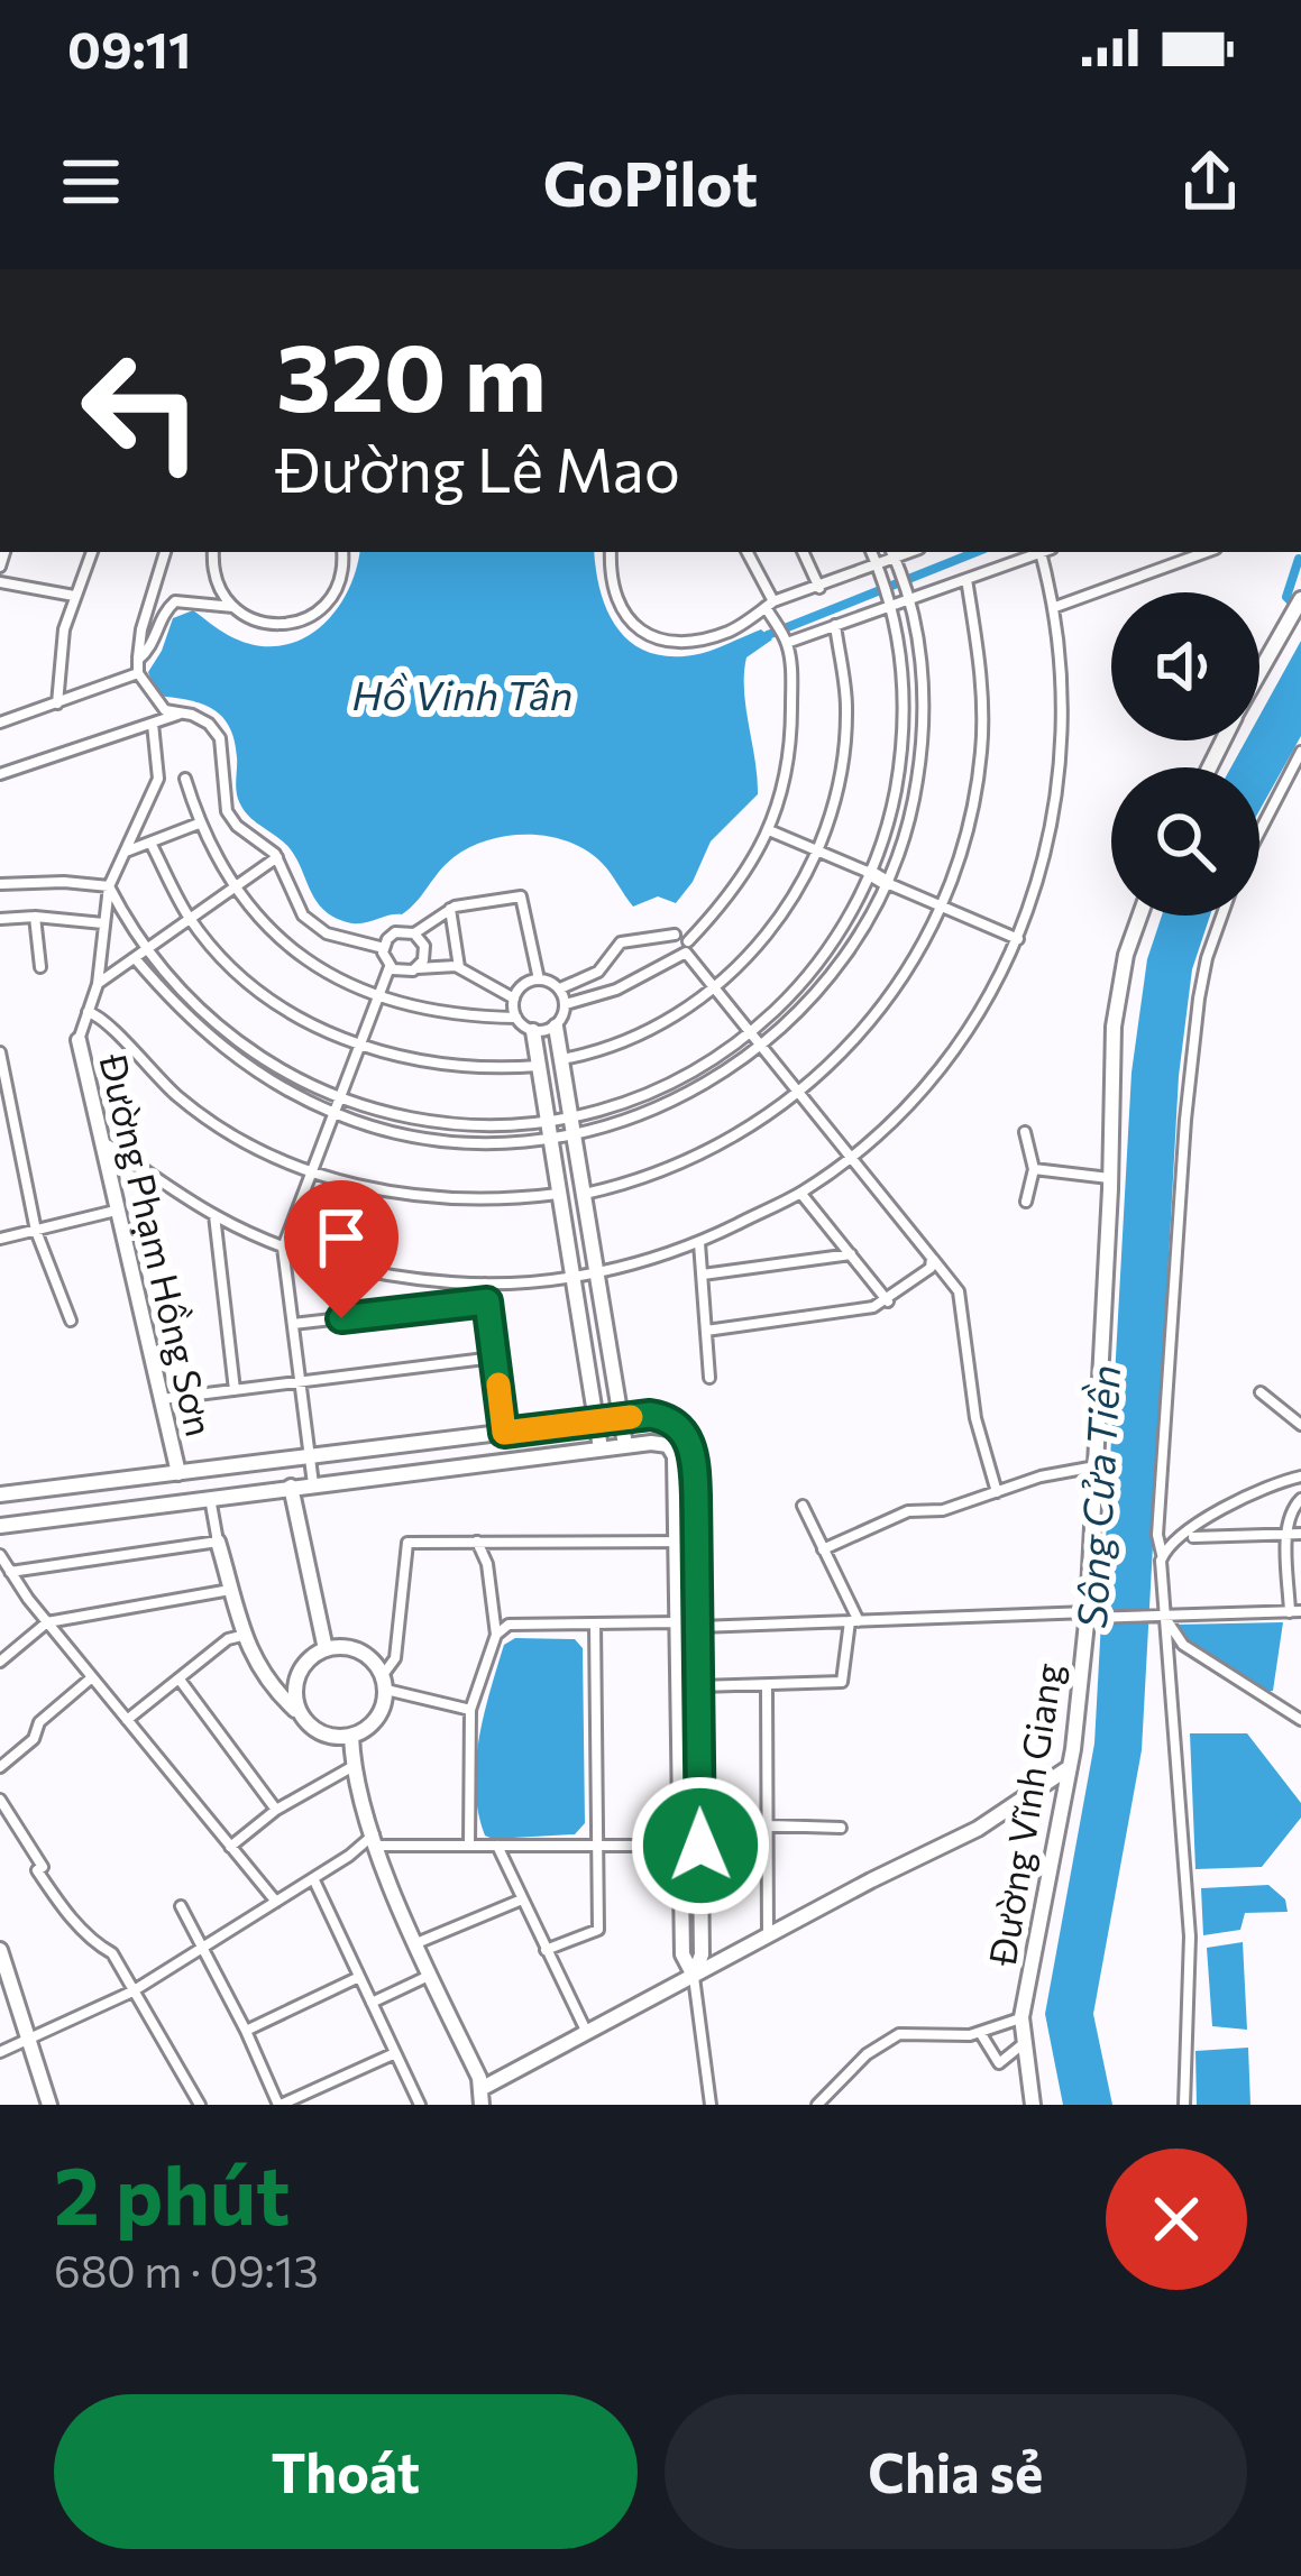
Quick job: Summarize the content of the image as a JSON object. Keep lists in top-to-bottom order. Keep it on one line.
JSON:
{"streets":{"street":["Đường Phạm Hồng Sơn","Đường Vĩnh Giang"]},"water":["Hồ Vinh Tân","Sông Cửa Tiền"],"page":{"status":"09:11","header":"GoPilot","turn":["320 m","Đường Lê Mao"],"heading":["2 phút","680 m · 09:13"],"buttons":["Thoát","Chia sẻ"]}}
